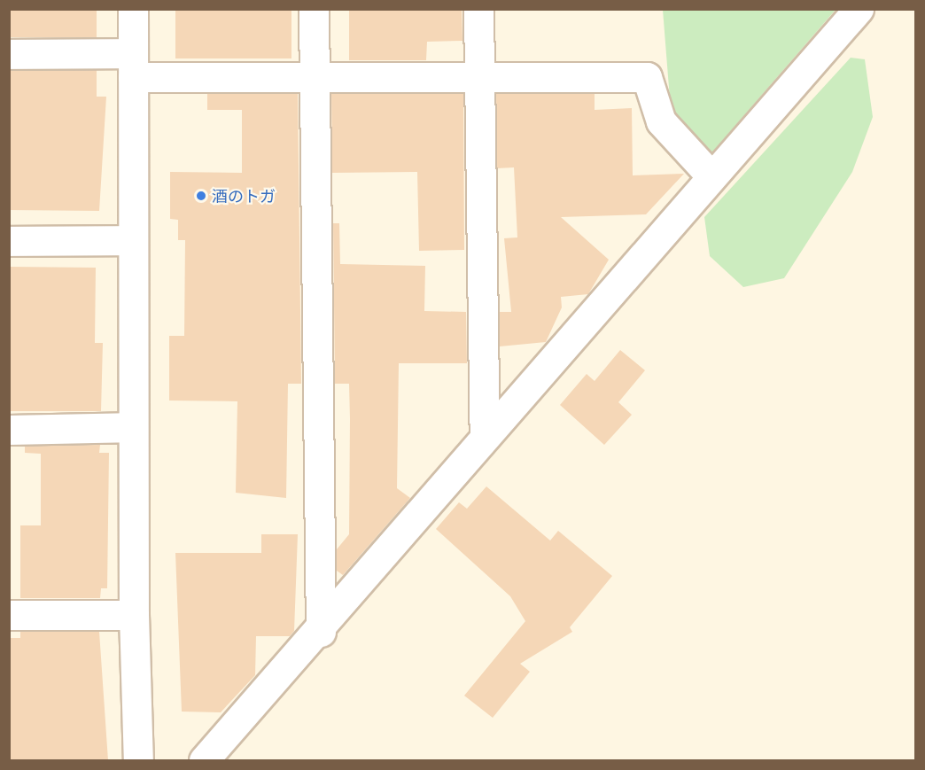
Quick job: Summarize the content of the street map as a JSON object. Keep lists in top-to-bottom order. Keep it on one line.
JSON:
{"places":["酒のトガ"]}
